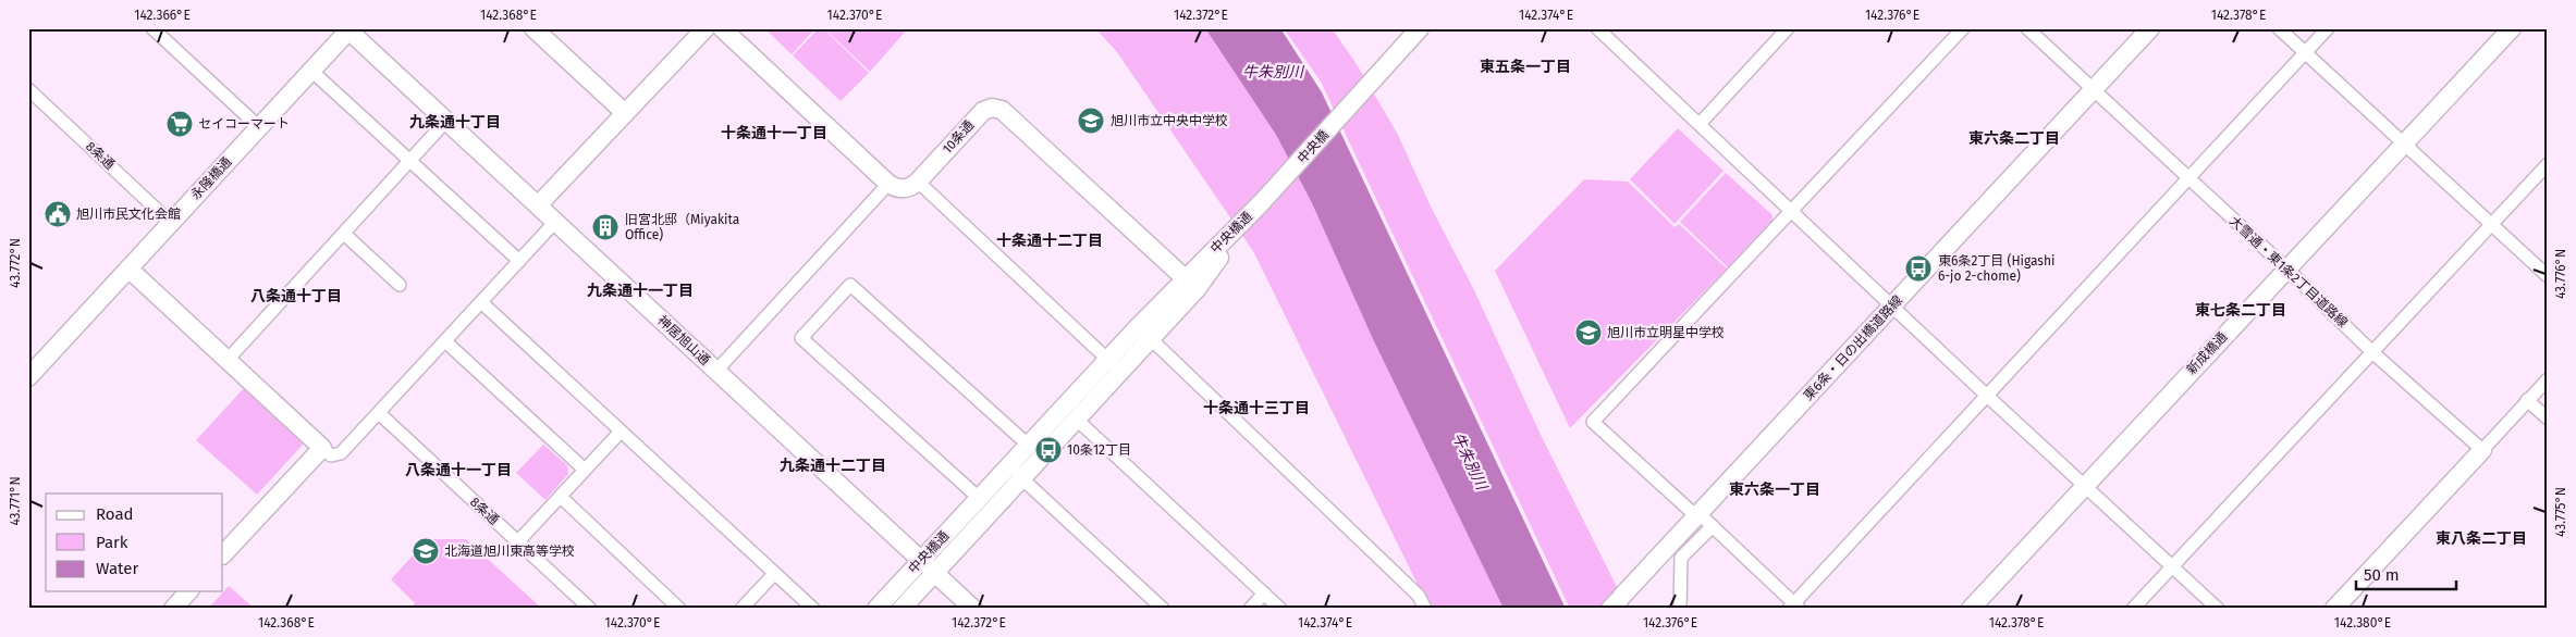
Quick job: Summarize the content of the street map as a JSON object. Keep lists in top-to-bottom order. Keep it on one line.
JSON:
{"streets":{"street":["10条通","中央橋","8条通","永隆橋通","中央橋通","大雪通・東1条2丁目道路線","神居旭山通","東6条・日の出橋道路線","新成橋通"]},"crossings":[["10条通","中央橋通"],["中央橋","中央橋通"],["8条通","永隆橋通"],["永隆橋通","神居旭山通"],["中央橋通","神居旭山通"],["大雪通・東1条2丁目道路線","東6条・日の出橋道路線"],["大雪通・東1条2丁目道路線","新成橋通"]],"districts":["東五条一丁目","九条通十丁目","十条通十一丁目","東六条二丁目","十条通十二丁目","九条通十一丁目","八条通十丁目","東七条二丁目","十条通十三丁目","九条通十二丁目","八条通十一丁目","東六条一丁目","東八条二丁目"],"water":["牛朱別川"],"places":{"school or university":["旭川市立中央中学校","旭川市立明星中学校","北海道旭川東高等学校"],"supermarket":["セイコーマート"],"public building":["旭川市民文化会館"],"building":["旧宮北邸（Miyakita Office)"],"bus stop":["東6条2丁目 (Higashi 6-jo 2-chome)","10条12丁目"]},"legend":["Road","Park","Water"],"scale_bar":"50 m","coordinates":["142.366°E","142.368°E","142.370°E","142.372°E","142.374°E","142.376°E","142.378°E","43.772°N","43.776°N","43.771°N","43.775°N","142.380°E"]}
